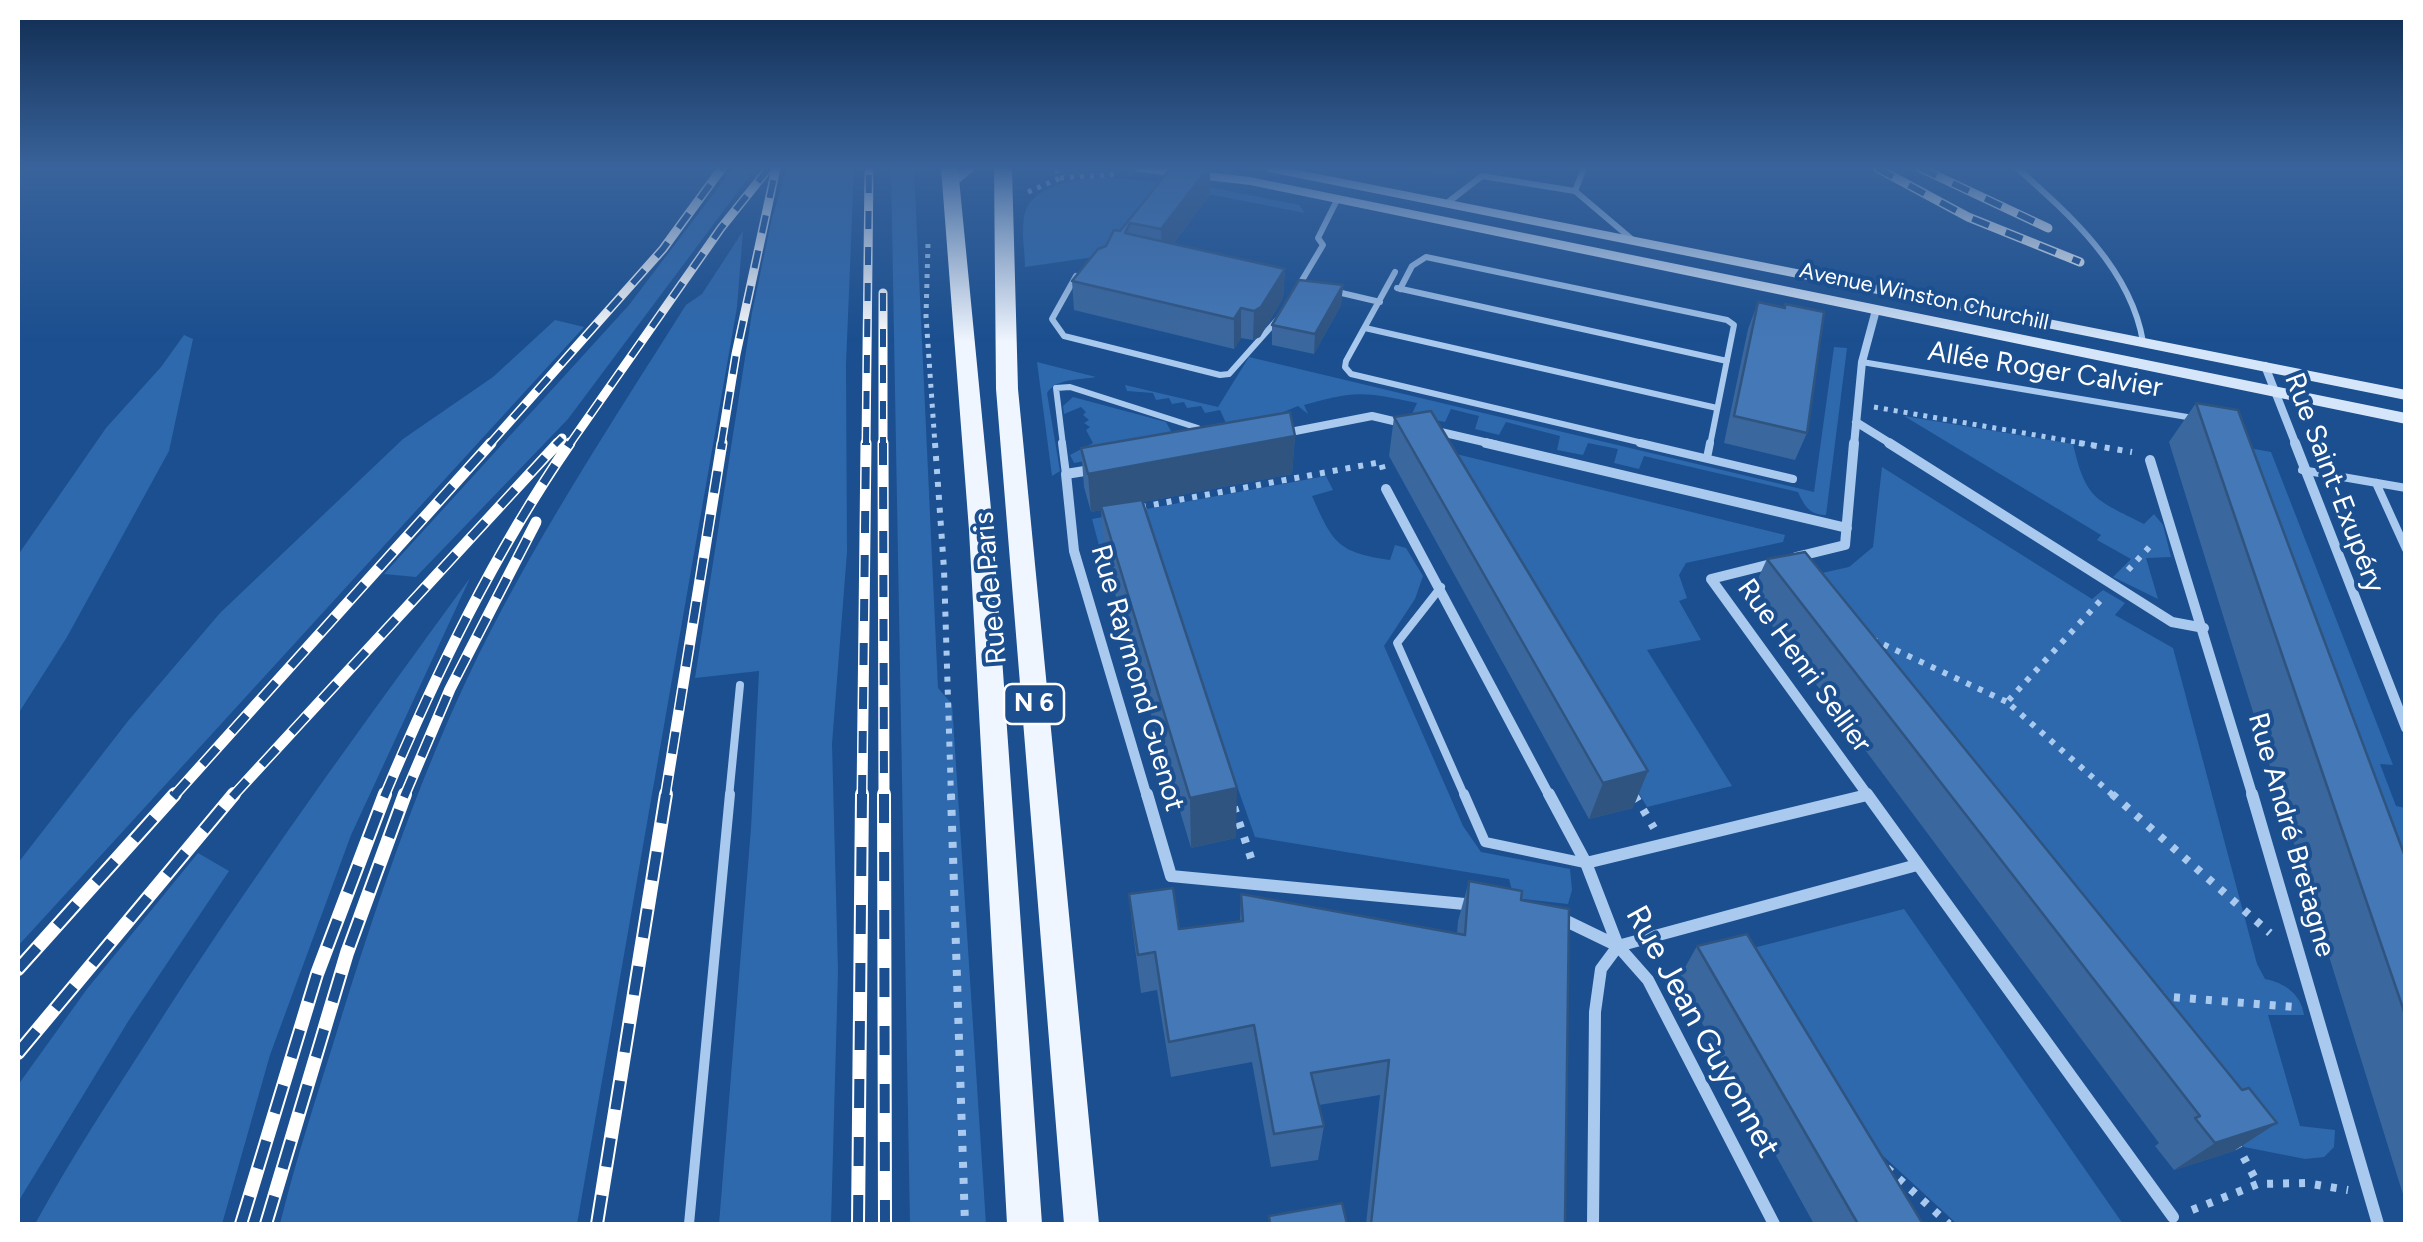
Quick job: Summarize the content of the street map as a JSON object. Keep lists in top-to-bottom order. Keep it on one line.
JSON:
{"streets":{"main road":["Avenue Winston Churchill","Rue de Paris","N 6"],"street":["Rue Saint-Exupéry","Rue Henri Sellier","Rue Raymond Guenot","Rue André Bretagne","Rue Jean Guyonnet"],"lane":["Allée Roger Calvier"]},"crossings":[["Avenue Winston Churchill","Rue Saint-Exupéry"],["Rue Henri Sellier","Rue Jean Guyonnet"]]}
